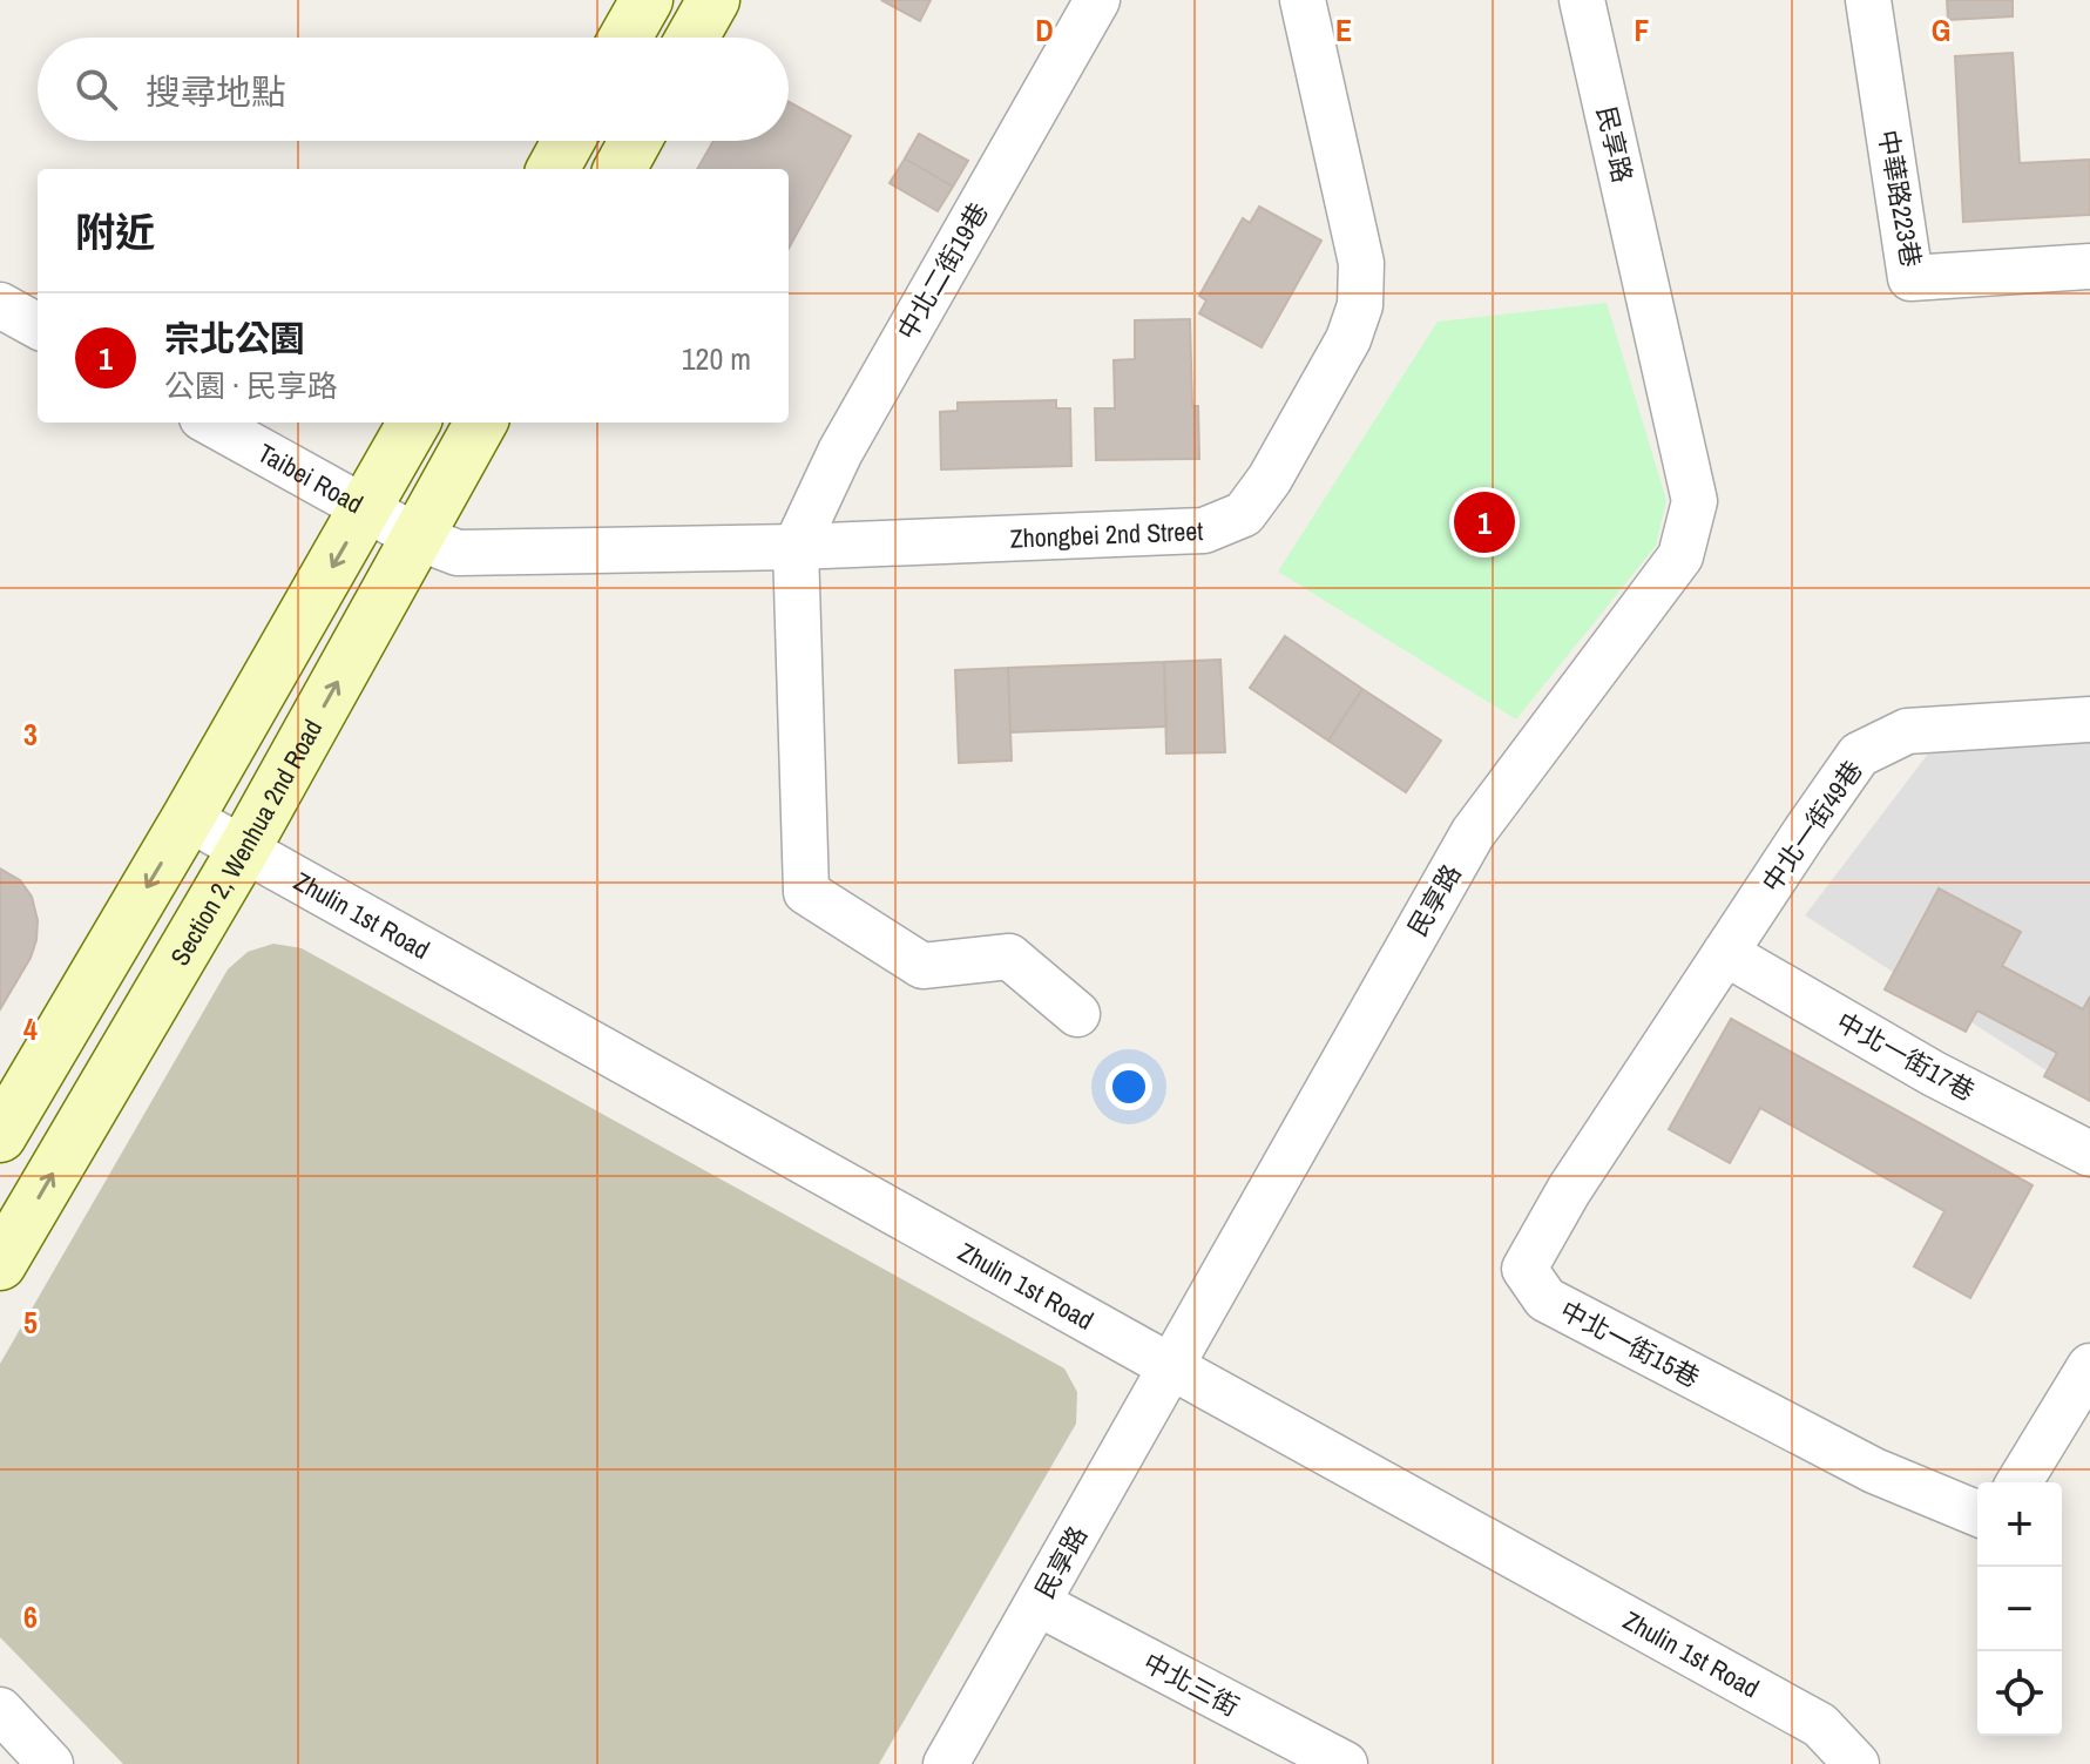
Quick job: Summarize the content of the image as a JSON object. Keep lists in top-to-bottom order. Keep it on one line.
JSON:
{"streets":{"street":["民享路","中華路223巷","中北二街19巷","Taibei Road","Zhongbei 2nd Street","中北一街49巷","Section 2, Wenhua 2nd Road","Zhulin 1st Road","中北一街17巷","中北一街15巷","中北三街"]},"crossings":[["民享路","Zhulin 1st Road"],["民享路","中北三街"],["中北二街19巷","Zhongbei 2nd Street"],["Taibei Road","Zhongbei 2nd Street"],["Taibei Road","Section 2, Wenhua 2nd Road"],["Zhongbei 2nd Street","Section 2, Wenhua 2nd Road"],["中北一街49巷","中北一街17巷"],["中北一街49巷","中北一街15巷"],["Section 2, Wenhua 2nd Road","Zhulin 1st Road"],["中北一街17巷","中北一街15巷"]],"page":{"search":"搜尋地點","heading":"附近","list":[{"mark":"1","name":"宗北公園","note":"公園 · 民享路","value":"120 m"}],"pins":"1","map_buttons":["+","−"]},"grid":{"columns":["D","E","F","G"],"rows":["3","4","5","6"]}}
